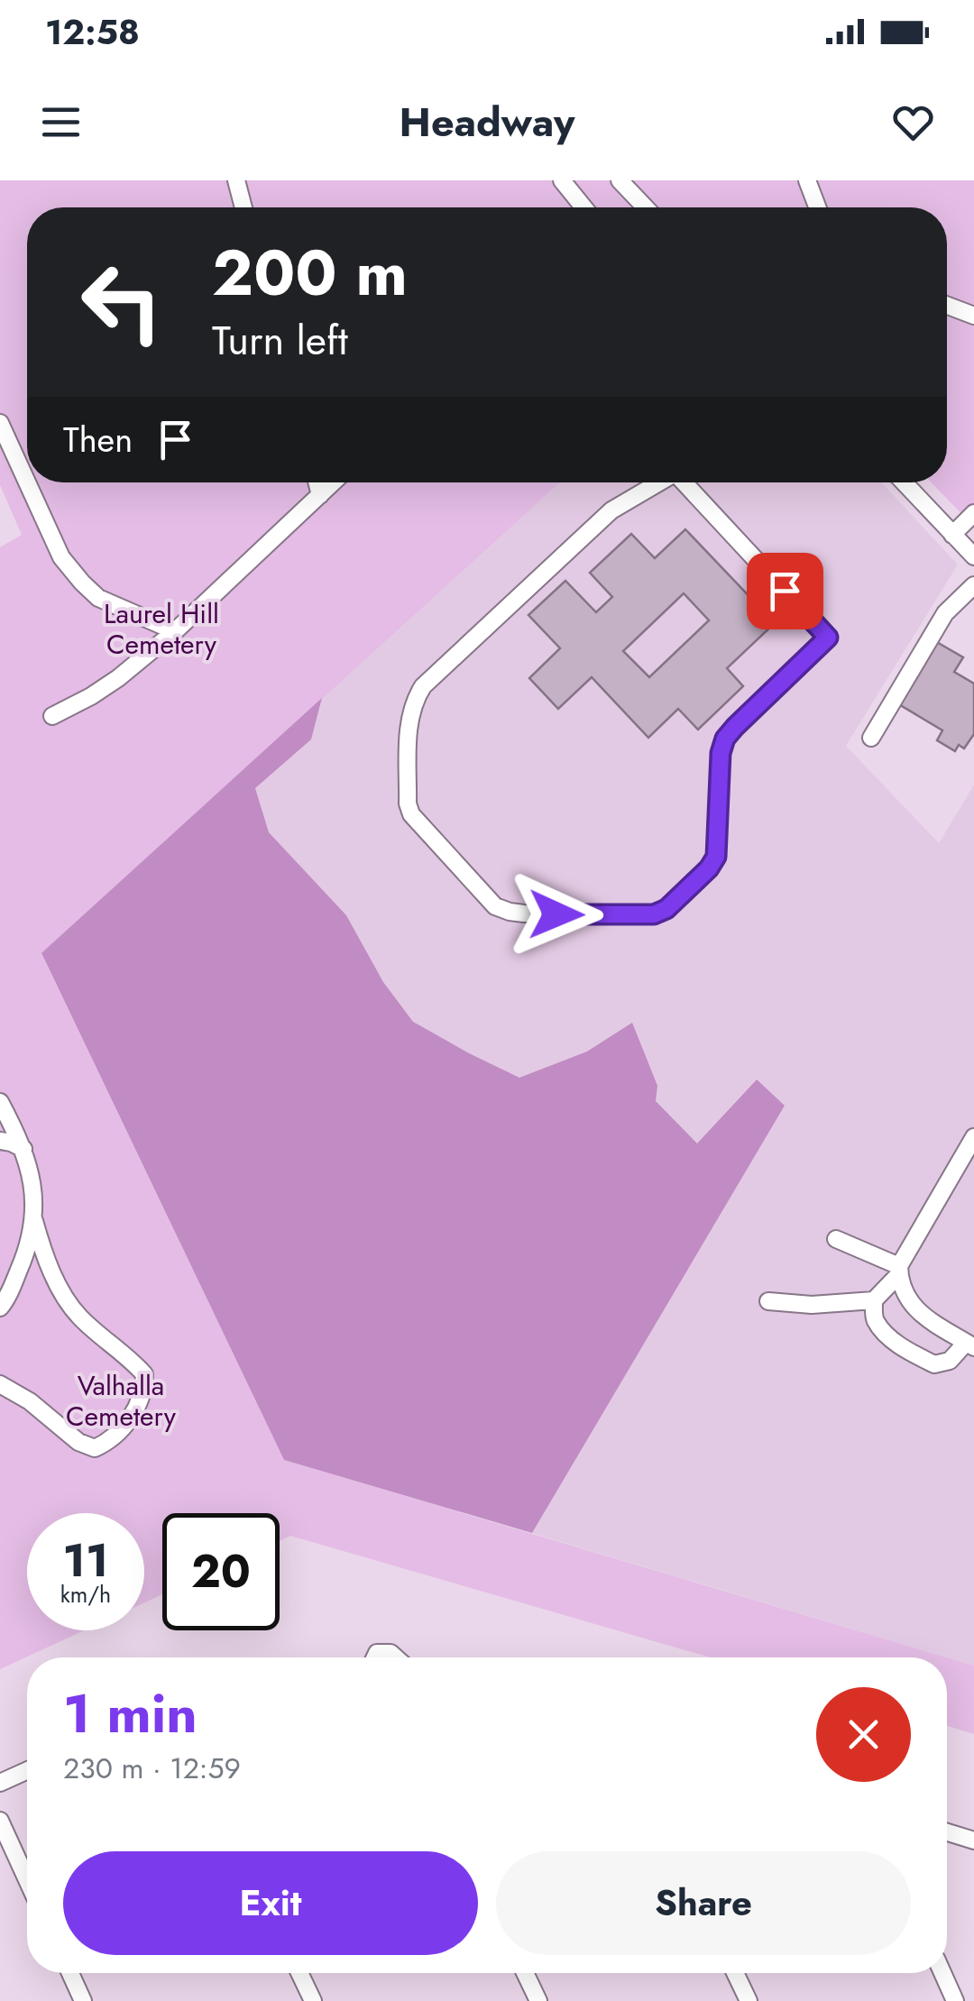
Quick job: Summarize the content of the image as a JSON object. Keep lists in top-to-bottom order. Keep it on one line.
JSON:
{"parks":["Laurel Hill Cemetery","Valhalla Cemetery"],"page":{"status":"12:58","header":"Headway","turn":["200 m","Turn left"],"then":"Then","speed":"11 km/h","limit":"20","heading":["1 min","230 m · 12:59"],"buttons":["Exit","Share"]}}
